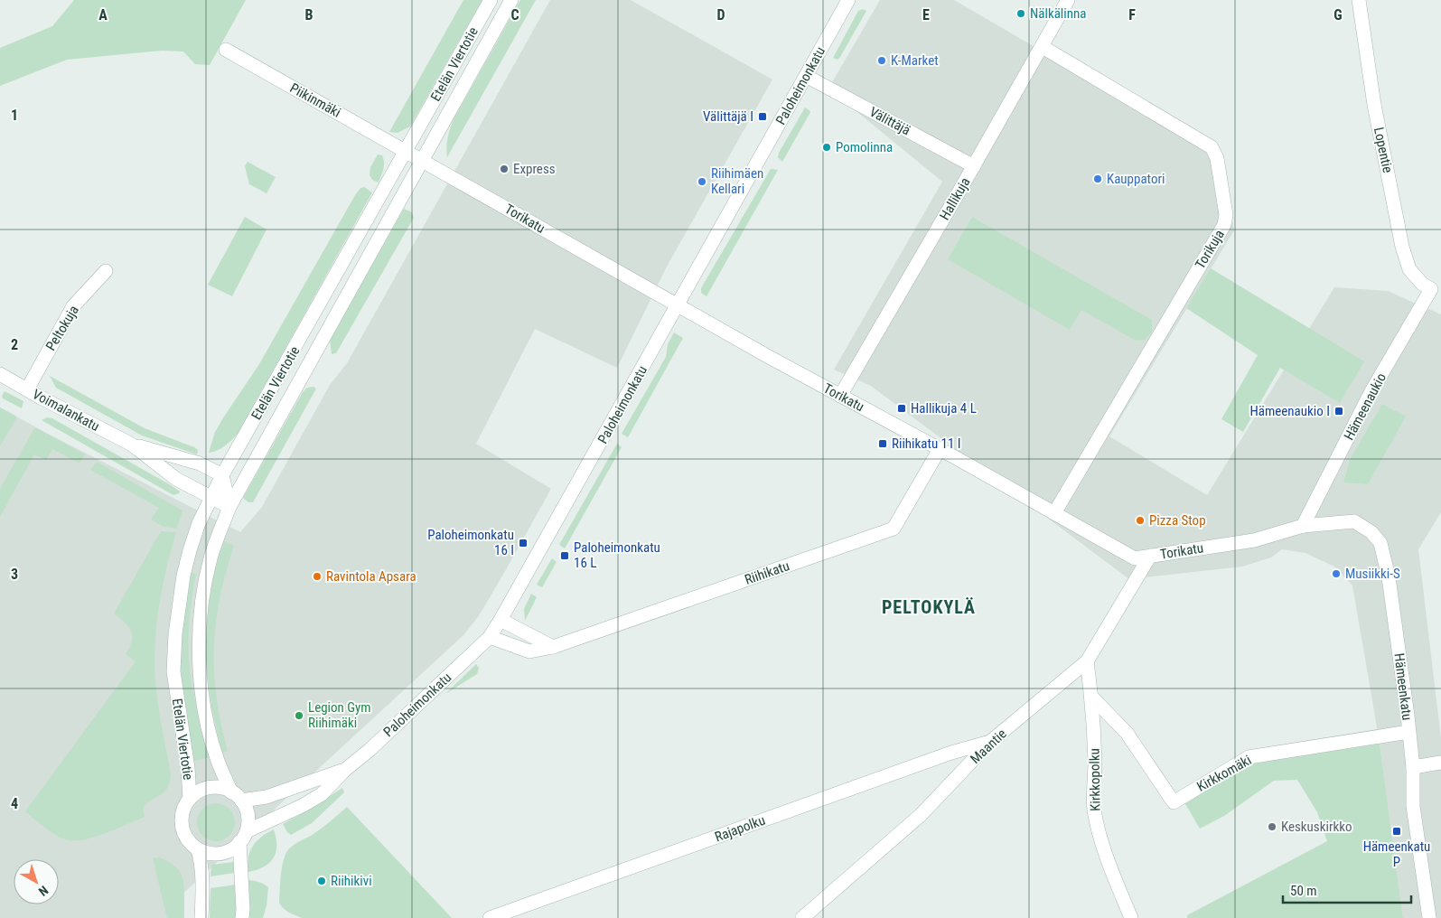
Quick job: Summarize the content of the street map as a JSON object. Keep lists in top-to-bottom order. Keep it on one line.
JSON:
{"streets":{"street":["Etelän Viertotie","Paloheimonkatu","Piikinmäki","Välittäjä","Lopentie","Hallikuja","Torikatu","Torikuja","Peltokuja","Hämeenaukio","Voimalankatu","Riihikatu","Hämeenkatu","Maantie","Kirkkomäki","Kirkkopolku","Rajapolku"]},"crossings":[["Etelän Viertotie","Paloheimonkatu"],["Etelän Viertotie","Piikinmäki"],["Etelän Viertotie","Torikatu"],["Etelän Viertotie","Voimalankatu"],["Paloheimonkatu","Välittäjä"],["Paloheimonkatu","Torikatu"],["Paloheimonkatu","Riihikatu"],["Piikinmäki","Torikatu"],["Välittäjä","Hallikuja"],["Lopentie","Hämeenaukio"],["Hallikuja","Torikatu"],["Hallikuja","Torikuja"],["Torikatu","Torikuja"],["Torikatu","Hämeenaukio"],["Torikatu","Riihikatu"],["Torikatu","Hämeenkatu"],["Torikatu","Maantie"],["Peltokuja","Voimalankatu"],["Hämeenaukio","Hämeenkatu"],["Hämeenkatu","Kirkkomäki"],["Maantie","Kirkkopolku"],["Maantie","Rajapolku"],["Kirkkomäki","Kirkkopolku"]],"districts":["PELTOKYLÄ"],"places":{"other":["Nälkälinna","K-Market","Pomolinna","Express","Kauppatori","Riihimäen Kellari","Pizza Stop","Musiikki-S","Ravintola Apsara","Legion Gym Riihimäki","Keskuskirkko","Riihikivi"],"transit":["Välittäjä I","Hallikuja 4 L","Hämeenaukio I","Riihikatu 11 I","Paloheimonkatu 16 I","Paloheimonkatu 16 L","Hämeenkatu P"]},"scale_bar":"50 m","north":"bottom right","grid":{"columns":["A","B","C","D","E","F","G"],"rows":["1","2","3","4"]}}
